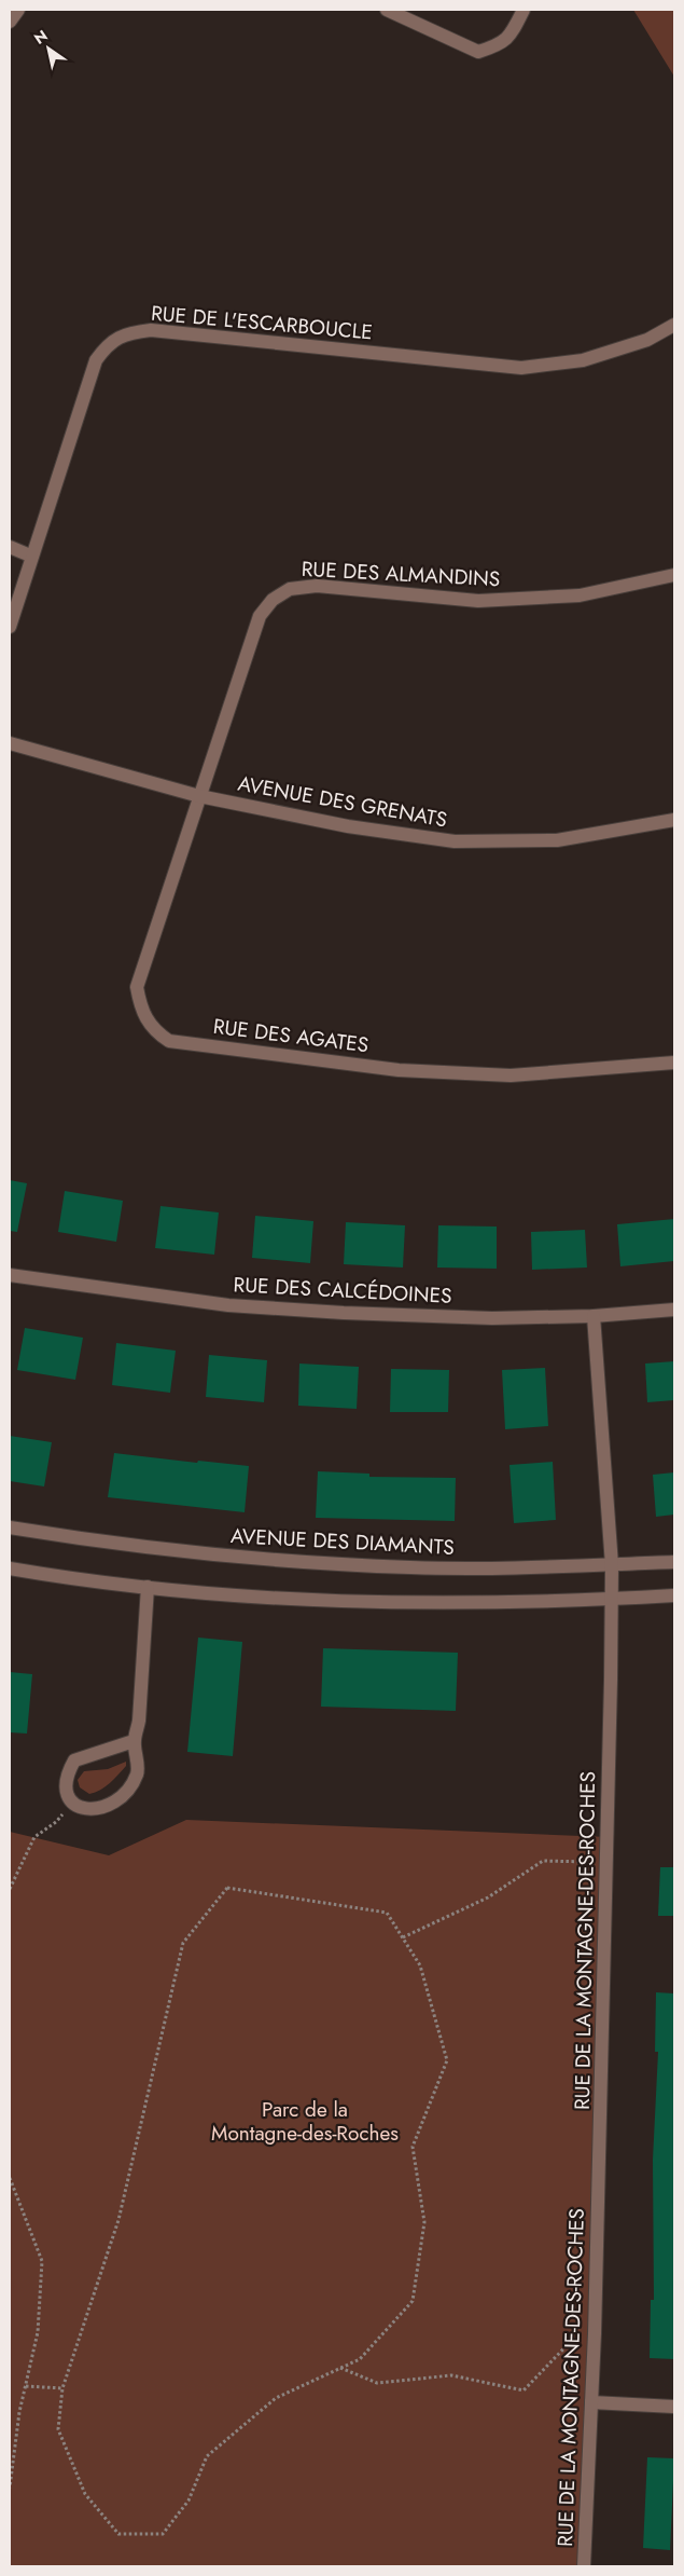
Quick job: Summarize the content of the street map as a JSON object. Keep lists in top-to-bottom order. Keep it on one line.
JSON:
{"streets":{"street":["RUE DE L'ESCARBOUCLE","RUE DES ALMANDINS","AVENUE DES GRENATS","RUE DES AGATES","RUE DES CALCÉDOINES","AVENUE DES DIAMANTS","RUE DE LA MONTAGNE-DES-ROCHES"]},"crossings":[["RUE DES ALMANDINS","AVENUE DES GRENATS"],["RUE DES ALMANDINS","RUE DES AGATES"],["AVENUE DES GRENATS","RUE DES AGATES"],["RUE DES CALCÉDOINES","RUE DE LA MONTAGNE-DES-ROCHES"],["AVENUE DES DIAMANTS","RUE DE LA MONTAGNE-DES-ROCHES"]],"parks":["Parc de la Montagne-des-Roches"],"north":"top left"}
